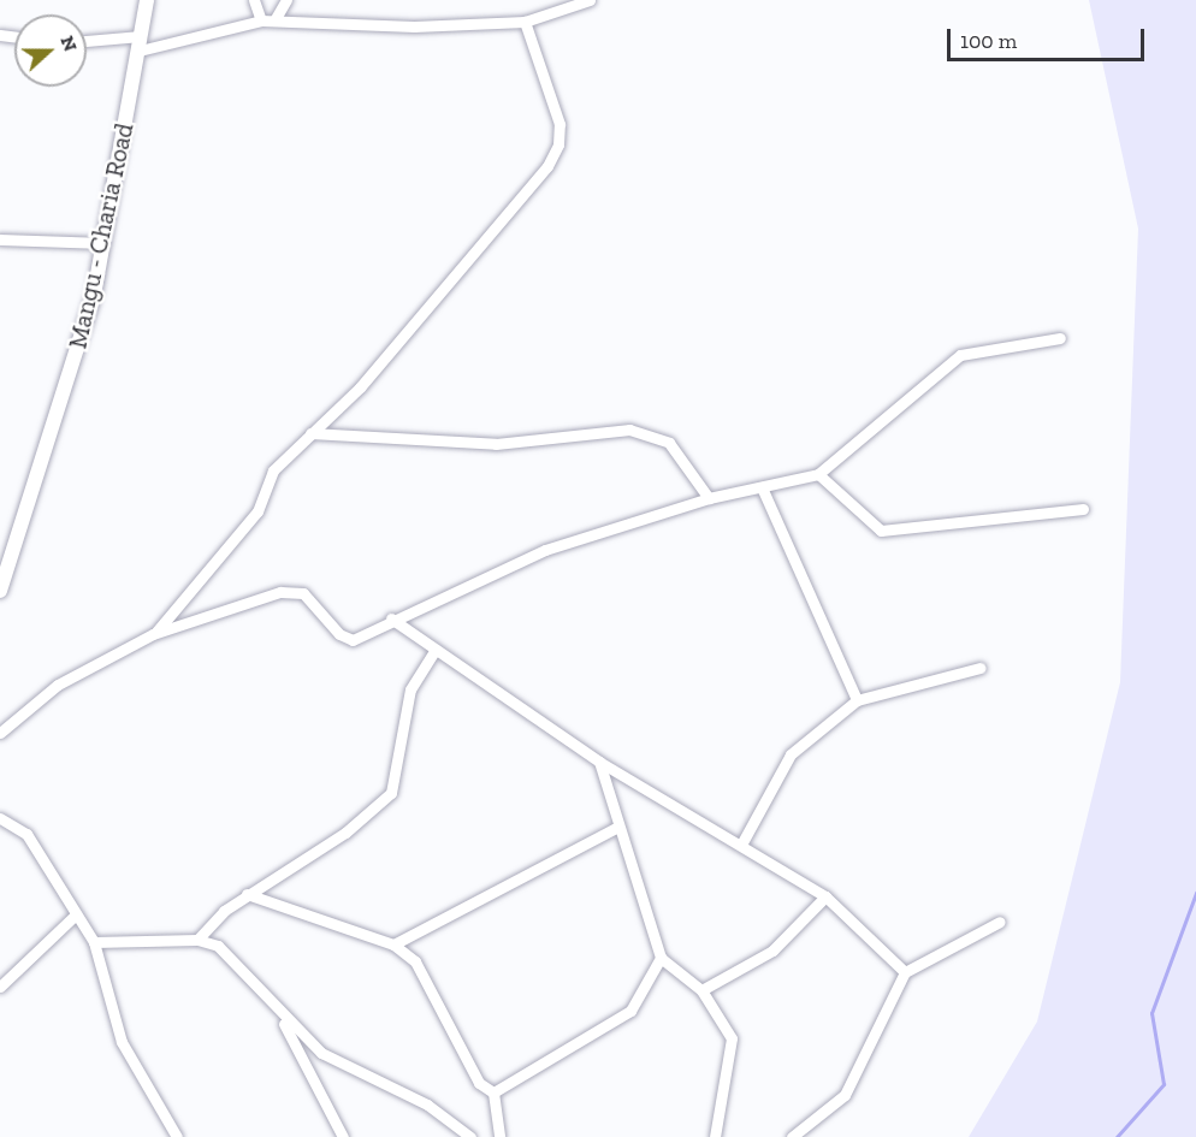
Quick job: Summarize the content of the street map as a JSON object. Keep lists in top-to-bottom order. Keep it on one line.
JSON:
{"streets":{"street":["Mangu - Charia Road"]},"scale_bar":"100 m","north":"right"}
